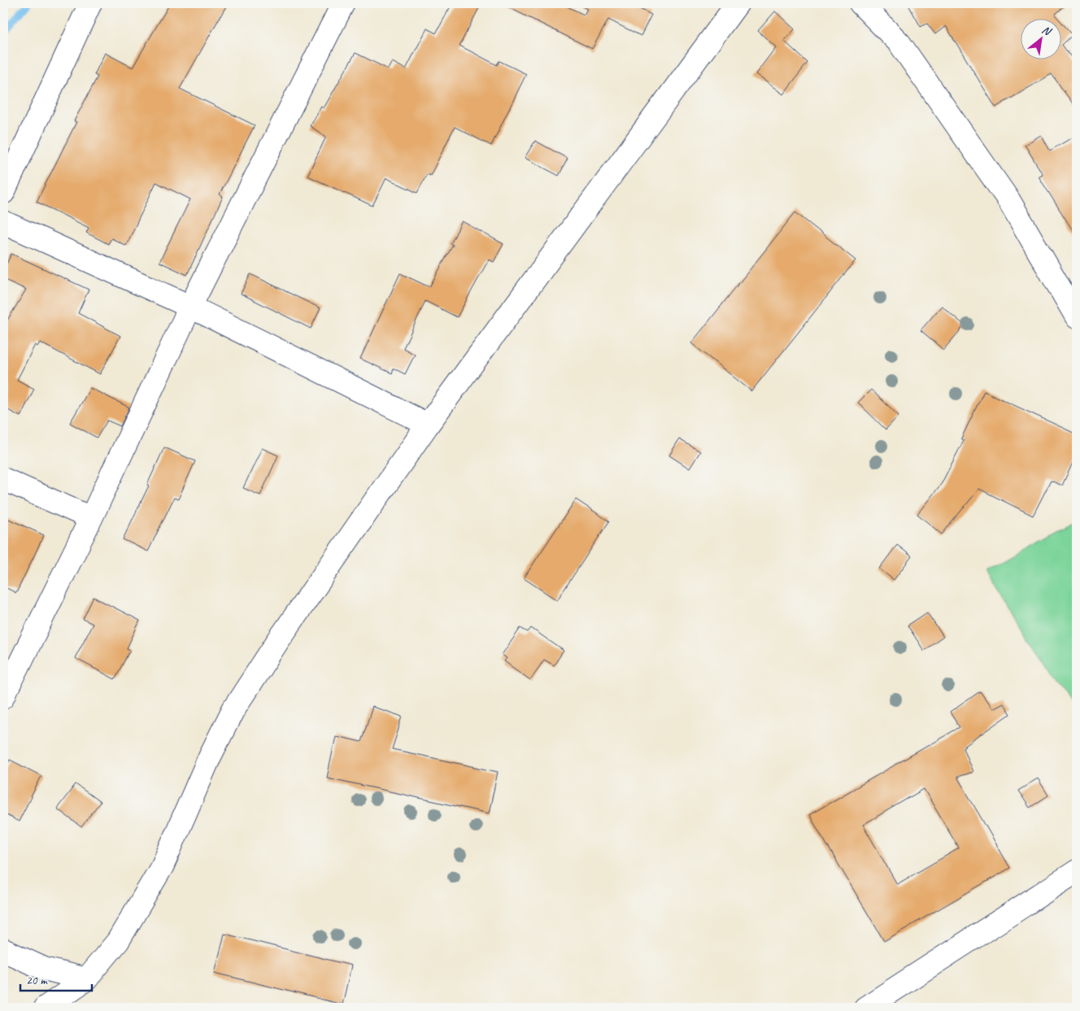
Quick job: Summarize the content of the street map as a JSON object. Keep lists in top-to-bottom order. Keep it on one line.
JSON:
{"scale_bar":"20 m","north":"top right"}
